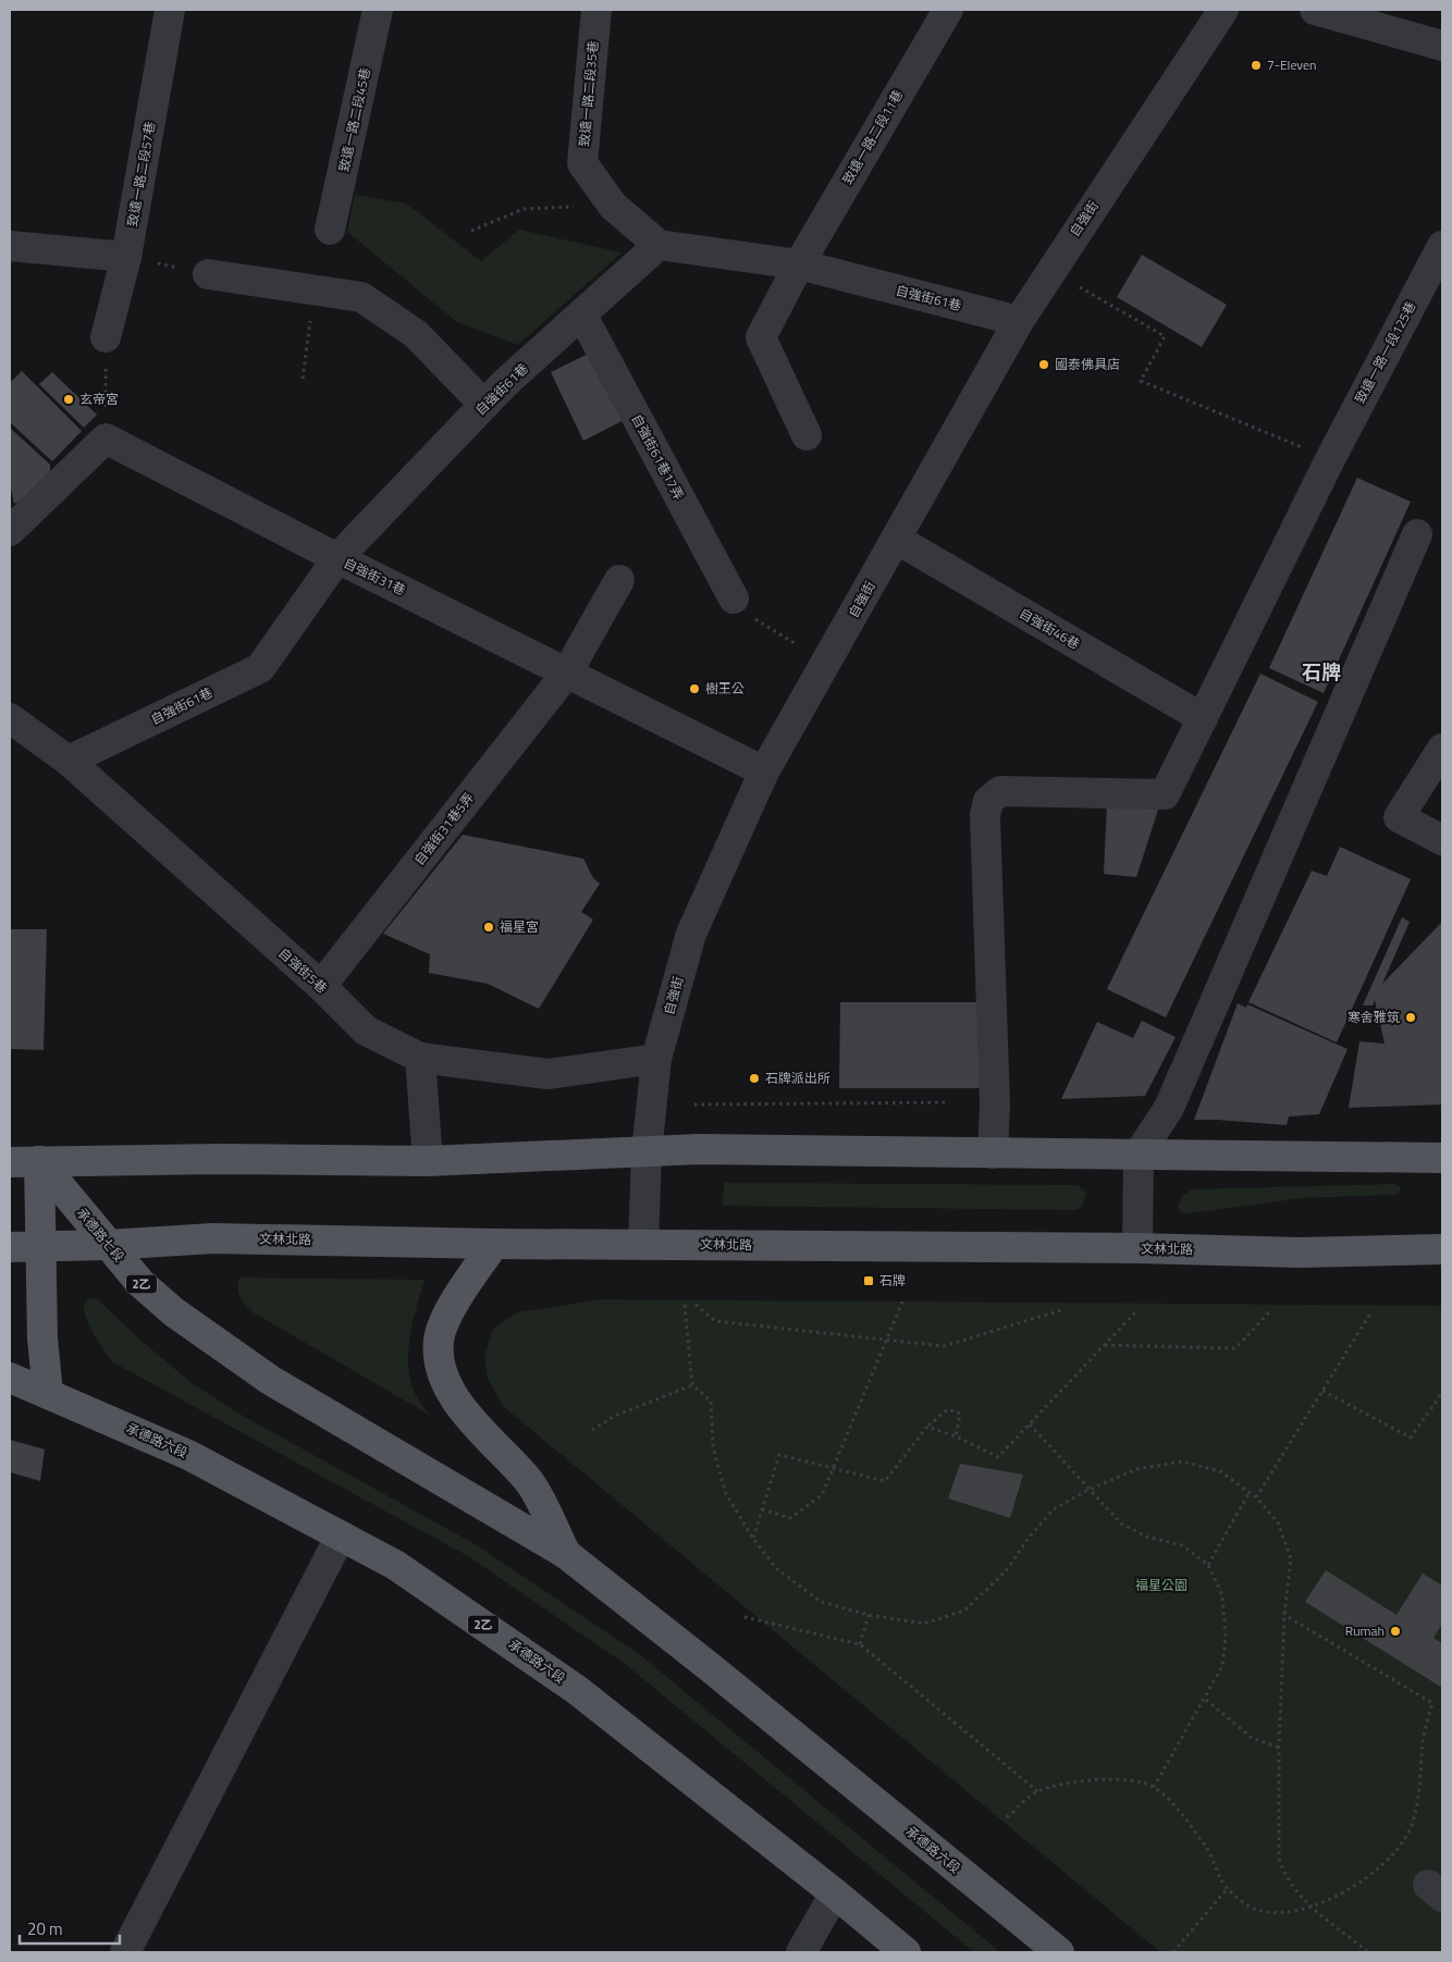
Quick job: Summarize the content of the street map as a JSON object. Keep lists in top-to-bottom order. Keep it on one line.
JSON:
{"streets":{"main road":["承德路七段","文林北路","2乙","承德路六段"],"street":["致遠一路二段35巷","致遠一路二段45巷","致遠一路二段11巷","致遠一路二段57巷","自強街","自強街61巷","致遠一路一段125巷","自強街61巷17弄","自強街31巷","自強街46巷","自強街31巷5弄","自強街5巷"]},"crossings":[["致遠一路二段35巷","自強街61巷"],["致遠一路二段11巷","自強街61巷"],["自強街","自強街61巷"],["自強街","自強街31巷"],["自強街","自強街46巷"],["自強街","自強街5巷"],["自強街","文林北路"],["自強街61巷","自強街61巷17弄"],["自強街61巷","自強街31巷"],["自強街61巷","自強街5巷"],["自強街31巷","自強街31巷5弄"],["自強街31巷5弄","自強街5巷"],["承德路七段","文林北路"],["承德路七段","承德路六段"]],"districts":["石牌"],"parks":["福星公園"],"places":{"other":["7-Eleven","國泰佛具店","玄帝宮","樹王公","福星宮","寒舍雅筑","石牌派出所","Rumah"],"transit":["石牌"]},"scale_bar":"20 m"}
